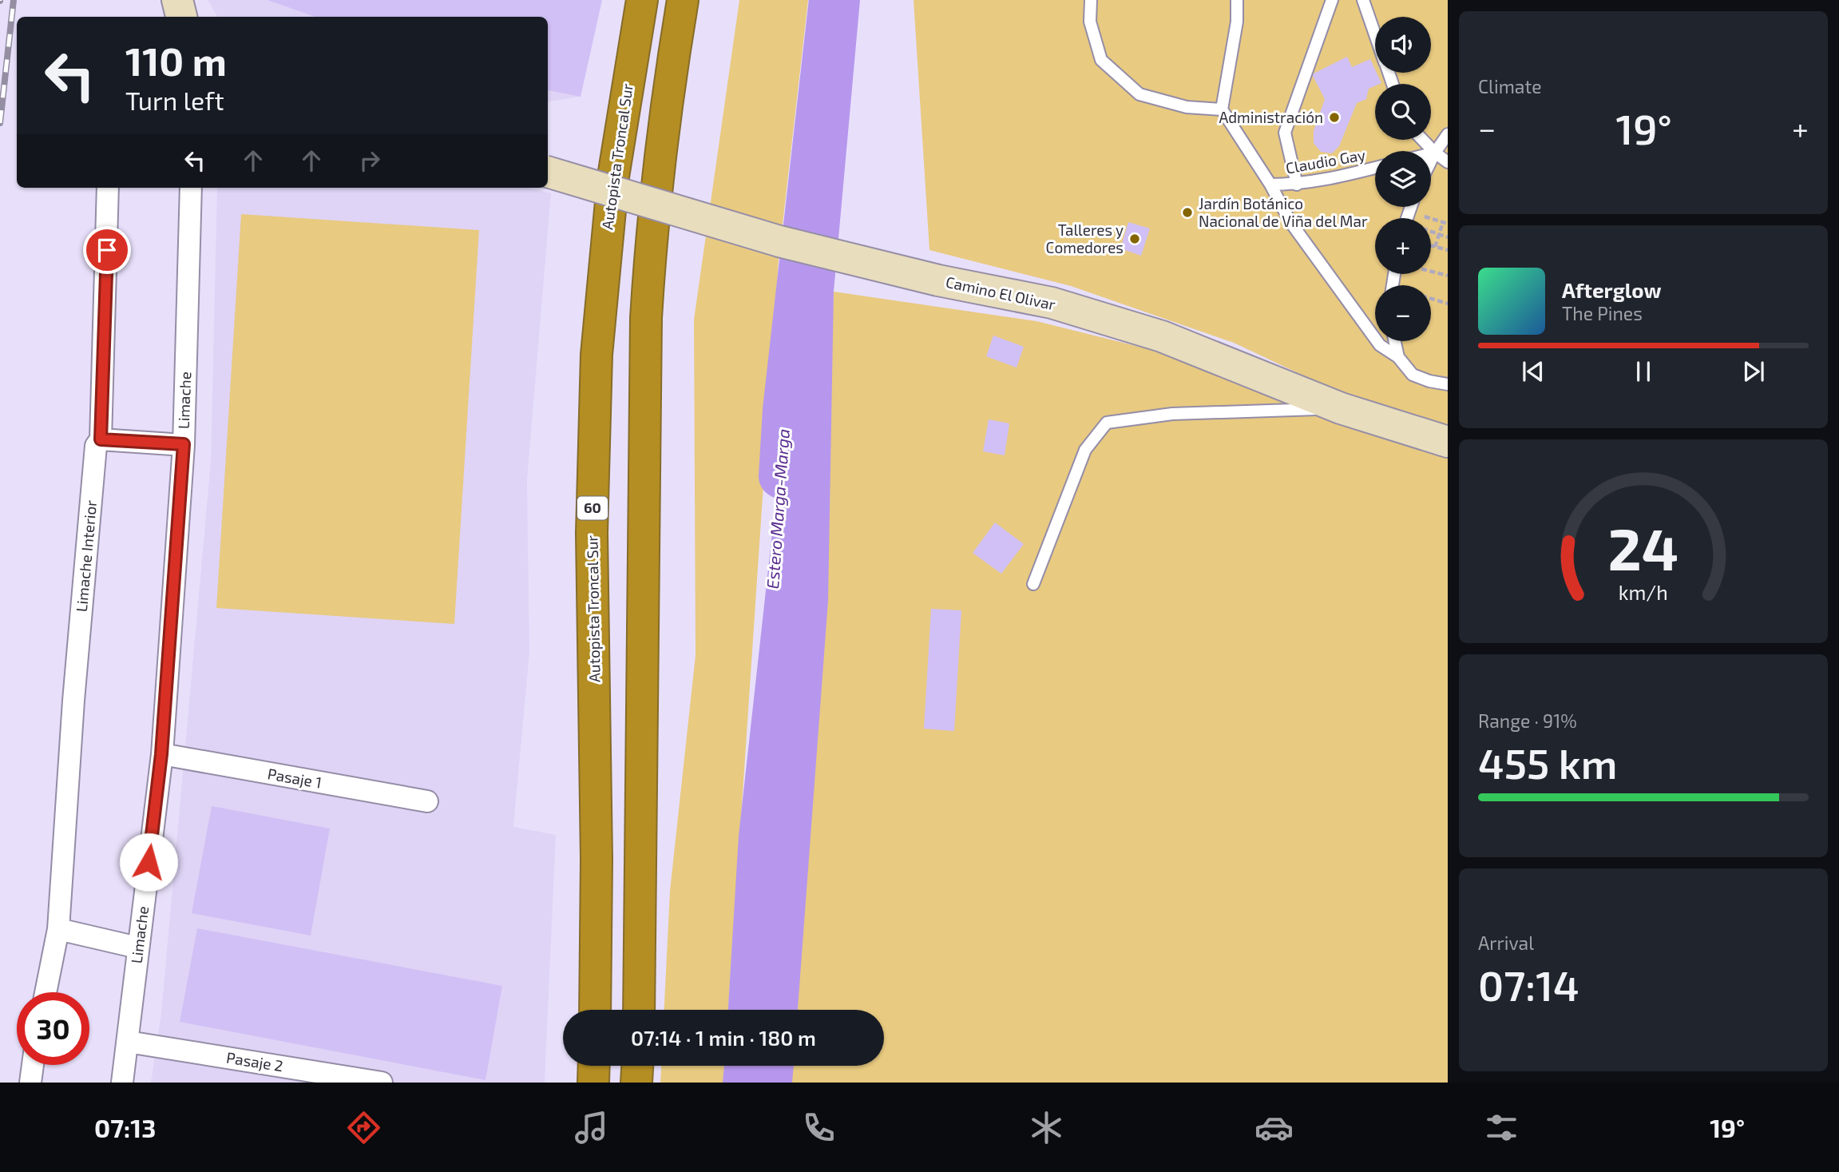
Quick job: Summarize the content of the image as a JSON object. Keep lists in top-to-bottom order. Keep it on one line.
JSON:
{"streets":{"highway":["Autopista Troncal Sur","60"],"main road":["Camino El Olivar"],"street":["Limache","Limache Interior","Pasaje 1","Pasaje 2"],"lane":["Claudio Gay"]},"crossings":[["Limache","Pasaje 1"],["Limache","Pasaje 2"]],"water":["Estero Marga-Marga"],"places":["Administración","Jardín Botánico Nacional de Viña del Mar","Talleres y Comedores"],"page":{"tile":["Climate",["Range · 91%","455 km"],["Arrival","07:14"]],"map_buttons":["+","−"],"turn":["110 m","Turn left"],"heat":["−","19°","+"],"song":["Afterglow","The Pines"],"limit":"30","trip":"07:14 · 1 min · 180 m","tabs":["07:13","19°"],"gauge":["24","km/h"]}}
